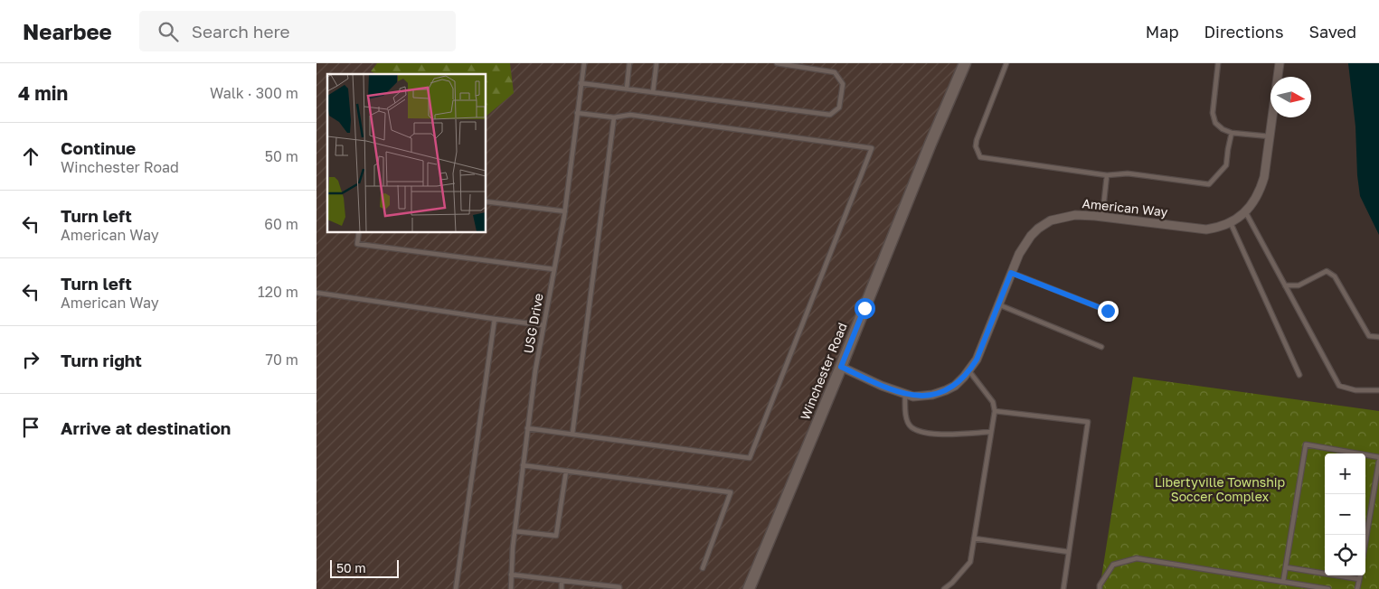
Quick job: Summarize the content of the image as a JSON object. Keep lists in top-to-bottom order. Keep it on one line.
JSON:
{"streets":{"main road":["Winchester Road"],"street":["American Way"],"lane":["USG Drive"]},"crossings":[["American Way","Winchester Road"]],"parks":["Libertyville Township Soccer Complex"],"scale_bar":"50 m","north":"right","page":{"header":"Nearbee","search":"Search here","nav":["Map","Directions","Saved"],"heading":["4 min","Walk · 300 m"],"list":[["Continue","Winchester Road","50 m"],["Turn left","American Way","60 m"],["Turn left","American Way","120 m"],["Turn right","70 m"],"Arrive at destination"],"map_buttons":["+","−"],"scale":"50 m"}}
